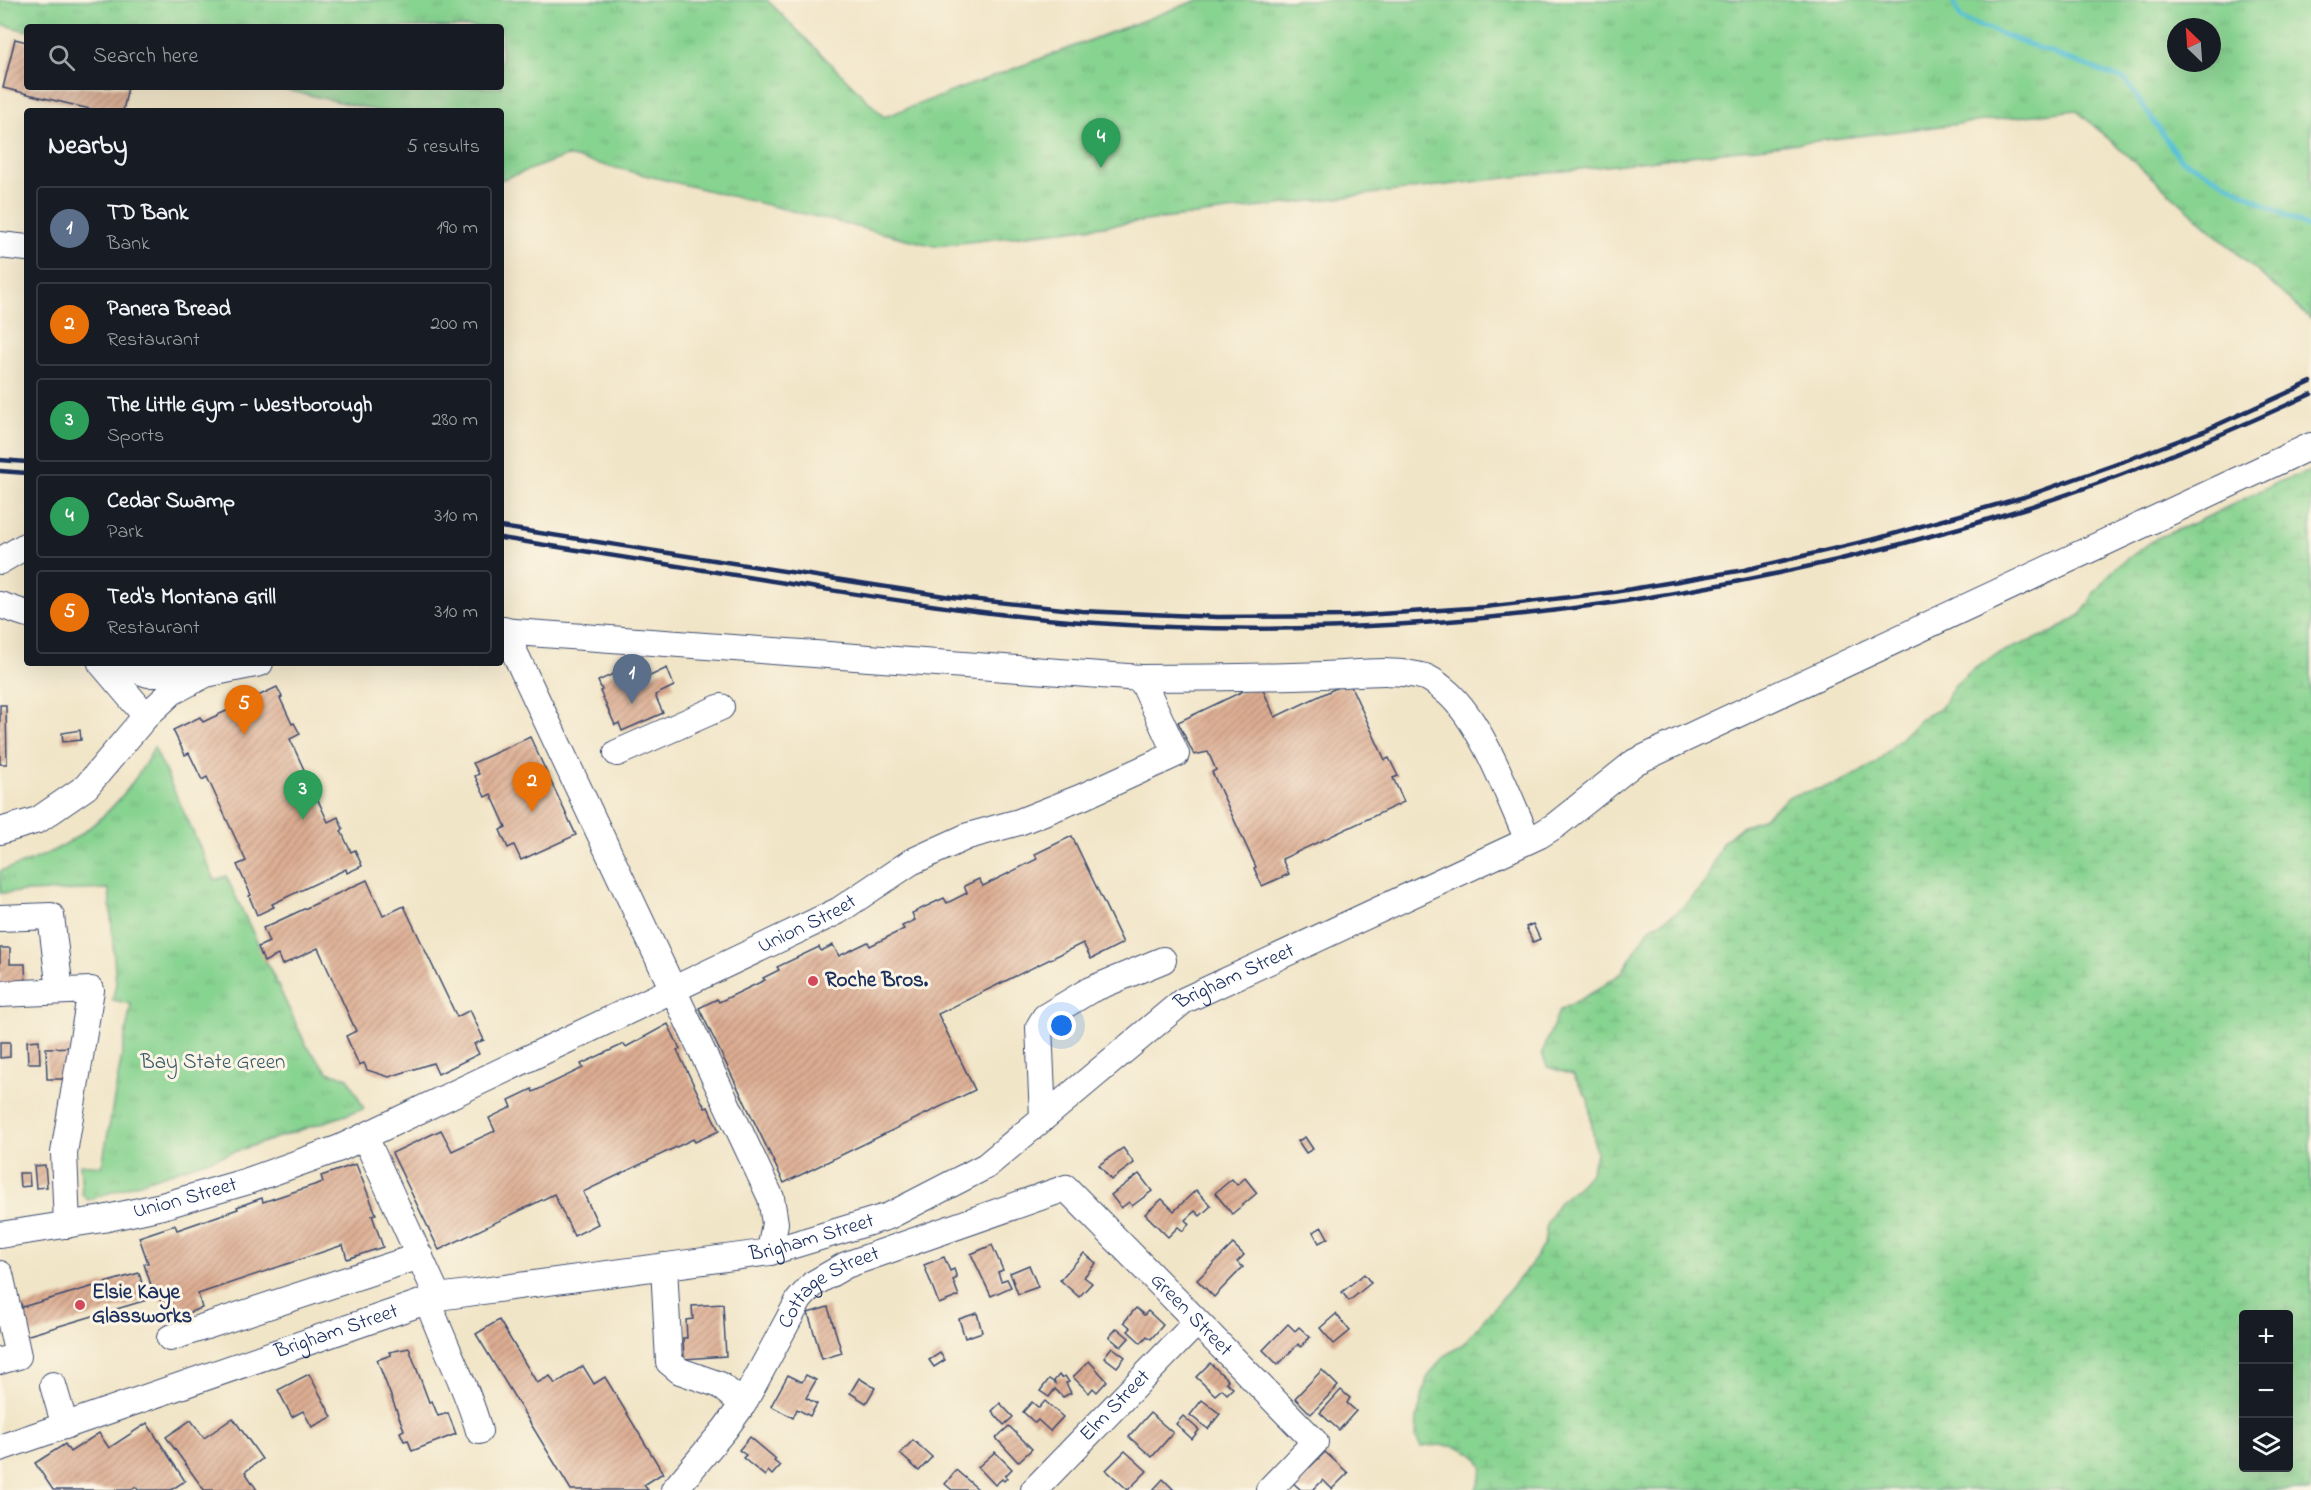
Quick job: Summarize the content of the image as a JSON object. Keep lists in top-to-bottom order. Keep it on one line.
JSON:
{"streets":{"street":["Union Street","Brigham Street","Cottage Street","Green Street","Elm Street"]},"crossings":[["Cottage Street","Green Street"],["Green Street","Elm Street"]],"parks":["Bay State Green"],"places":["Roche Bros.","Elsie Kaye Glassworks"],"north":"top left","page":{"search":"Search here","heading":["Nearby","5 results"],"pins":["4","1","5","2","3"],"list":[{"mark":"1","name":"TD Bank","note":"Bank","value":"190 m"},{"mark":"2","name":"Panera Bread","note":"Restaurant","value":"200 m"},{"mark":"3","name":"The Little Gym - Westborough","note":"Sports","value":"280 m"},{"mark":"4","name":"Cedar Swamp","note":"Park","value":"310 m"},{"mark":"5","name":"Ted's Montana Grill","note":"Restaurant","value":"310 m"}],"map_buttons":["+","−"]}}
